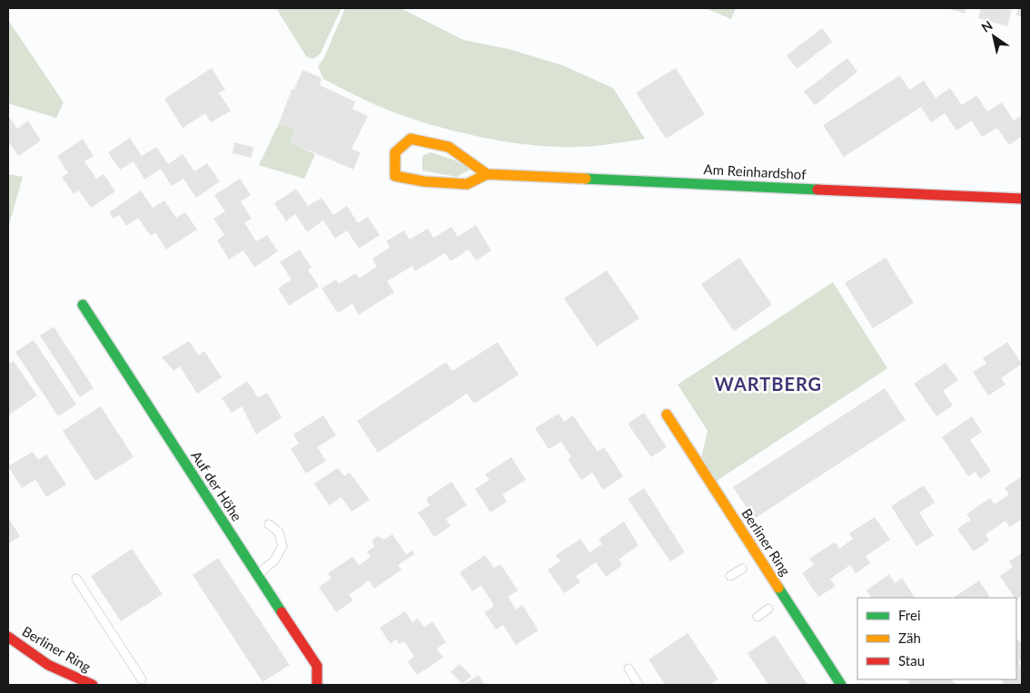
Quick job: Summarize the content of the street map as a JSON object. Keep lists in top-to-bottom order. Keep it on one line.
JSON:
{"streets":{"street":["Am Reinhardshof","Auf der Höhe","Berliner Ring"]},"districts":["WARTBERG"],"legend":["Frei","Zäh","Stau"],"north":"top left"}
